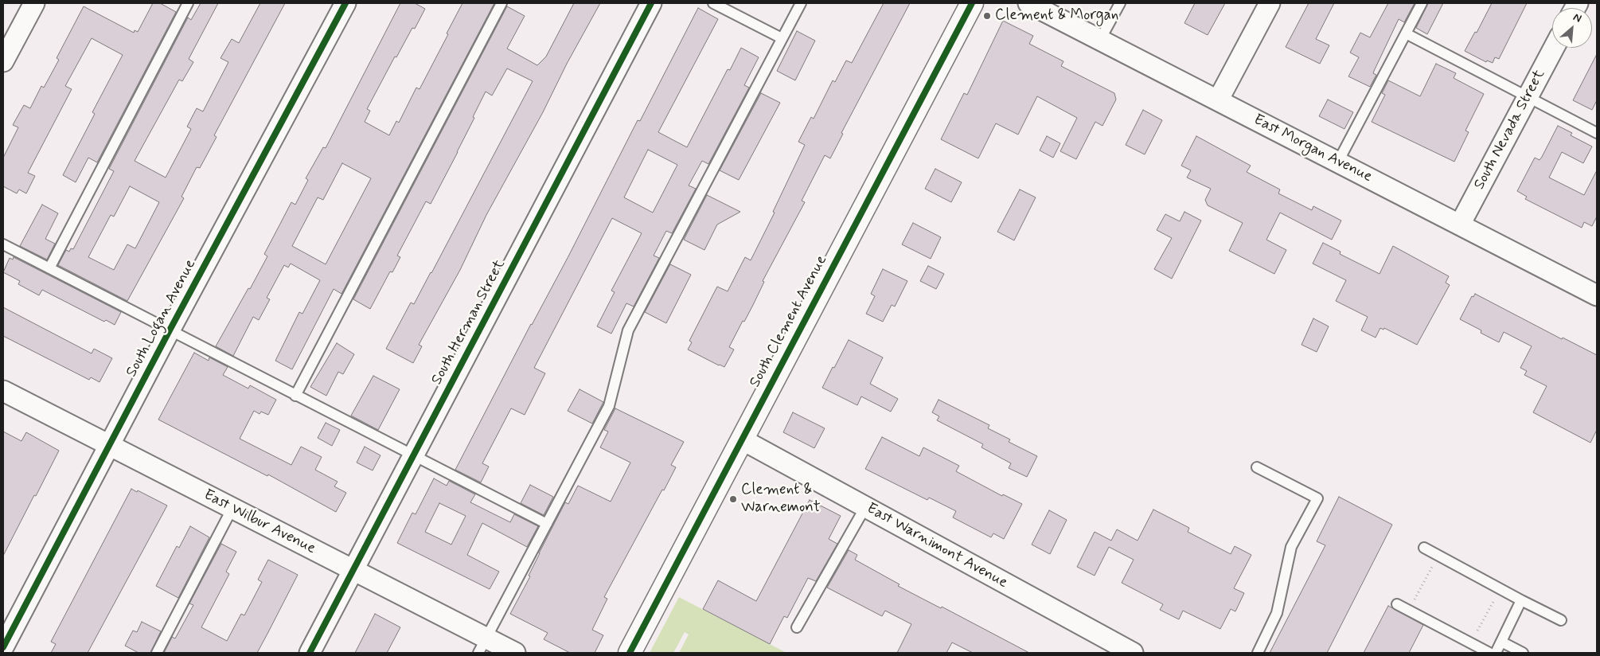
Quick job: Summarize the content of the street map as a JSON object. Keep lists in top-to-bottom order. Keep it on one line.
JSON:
{"streets":{"street":["South Nevada Street","East Morgan Avenue","South Logan Avenue","South Clement Avenue","South Herman Street","East Wilbur Avenue","East Warnimont Avenue"]},"crossings":[["South Nevada Street","East Morgan Avenue"],["South Logan Avenue","East Wilbur Avenue"],["South Clement Avenue","East Warnimont Avenue"],["South Herman Street","East Wilbur Avenue"]],"places":["Clement & Morgan","Clement & Warnemont"],"north":"top right"}
